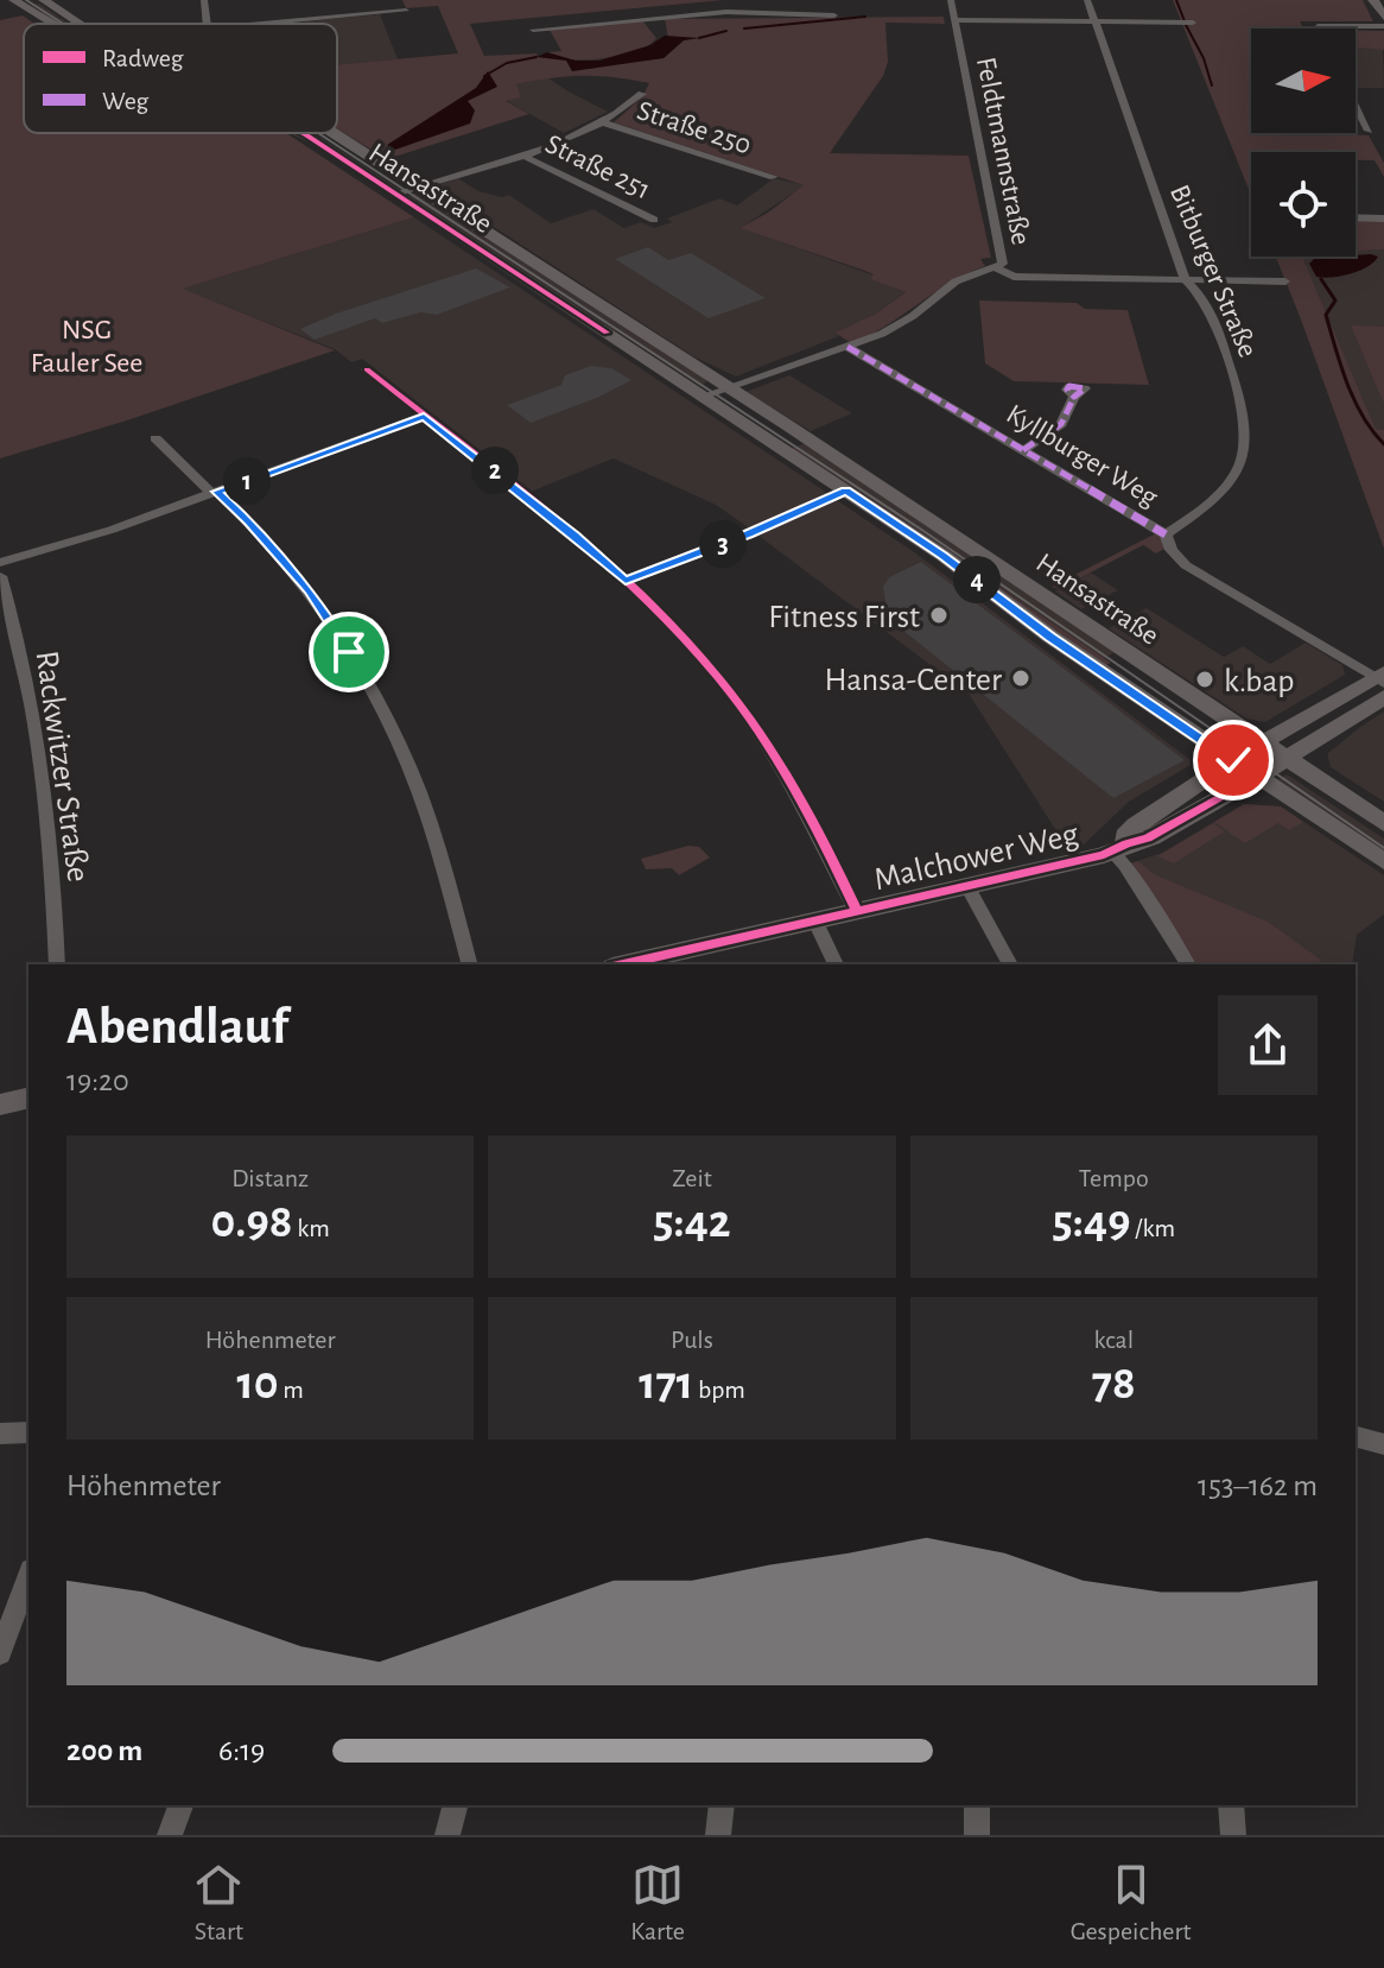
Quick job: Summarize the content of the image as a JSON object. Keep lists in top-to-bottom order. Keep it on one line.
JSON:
{"streets":{"main road":["Hansastraße","Malchower Weg"],"street":["Straße 250","Feldtmannstraße","Straße 251","Bitburger Straße","Kyllburger Weg","Rackwitzer Straße"]},"crossings":[["Feldtmannstraße","Hansastraße"],["Feldtmannstraße","Kyllburger Weg"],["Hansastraße","Malchower Weg"],["Bitburger Straße","Kyllburger Weg"],["Kyllburger Weg","Malchower Weg"]],"parks":["NSG Fauler See"],"places":["Fitness First","Hansa-Center","k.bap"],"legend":["Radweg","Weg"],"north":"right","page":{"pins":["2","1","3","4"],"heading":["Abendlauf","19:20"],"stats":[["Distanz","0.98 km"],["Zeit","5:42"],["Tempo","5:49 /km"],["Höhenmeter","10 m"],["Puls","171 bpm"],["kcal","78"]],"chart":["Höhenmeter","153–162 m"],"list":[{"name":"200 m","note":"6:19"}],"tabs":["Start","Karte","Gespeichert"]}}
